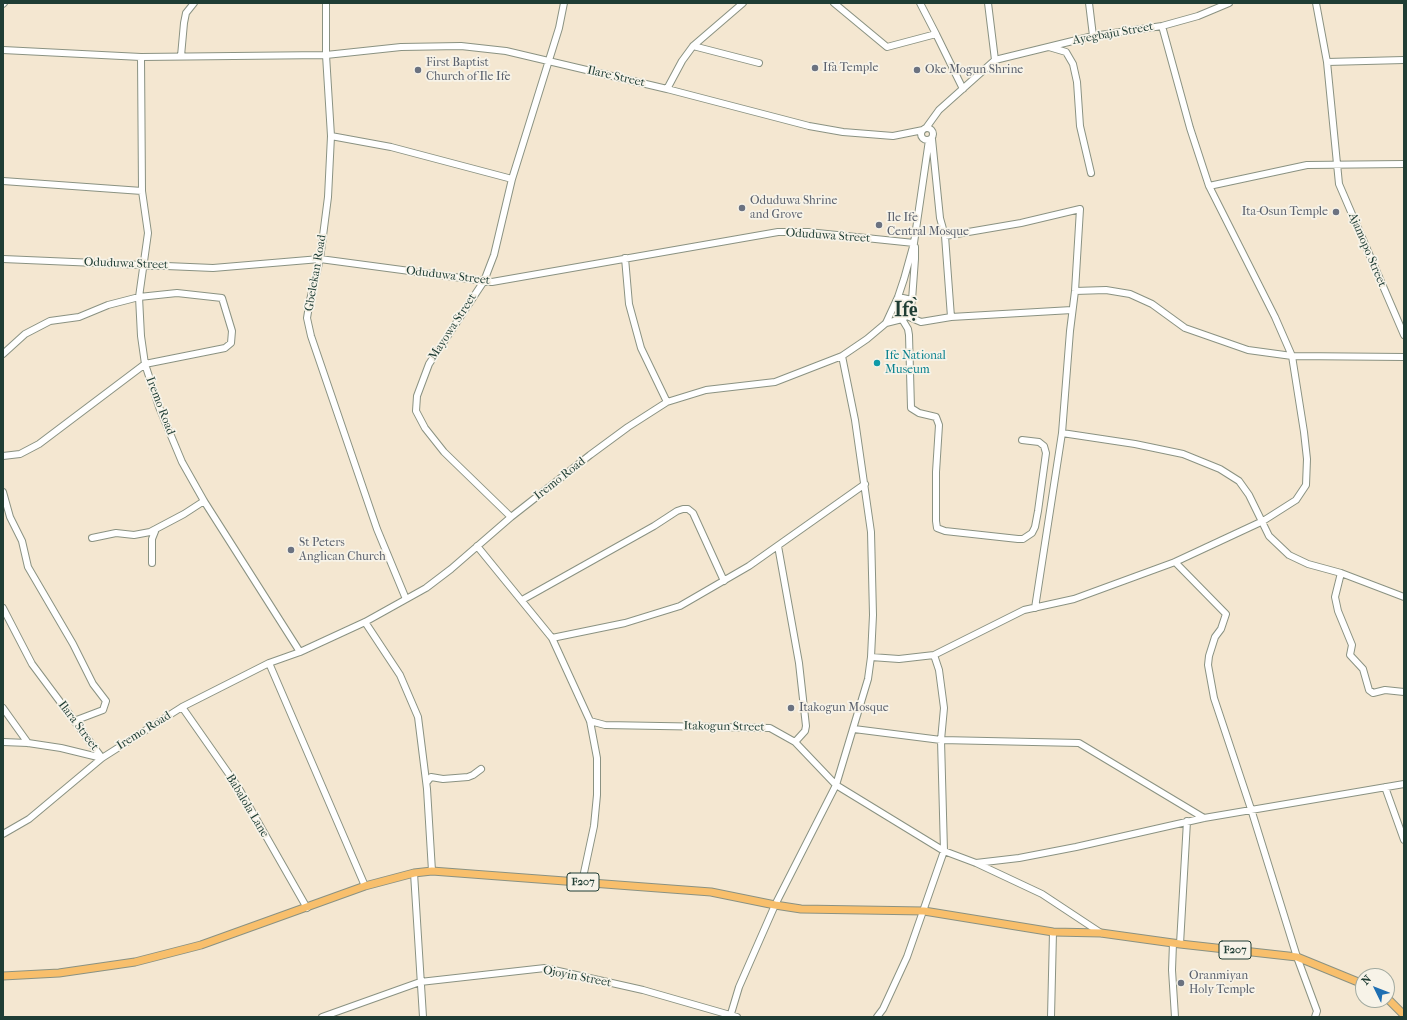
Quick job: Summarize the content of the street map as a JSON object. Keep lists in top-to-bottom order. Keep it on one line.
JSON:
{"streets":{"main road":["F207"],"street":["Ayegbaju Street","Ilare Street","Oduduwa Street","Ajamopo Street","Gbelekan Road","Mayowa Street","Iremo Road","Ilara Street","Itakogun Street","Babalola Lane","Ojoyin Street"]},"crossings":[["Ilare Street","Gbelekan Road"],["Ilare Street","Mayowa Street"],["Ilare Street","Iremo Road"],["Oduduwa Street","Gbelekan Road"],["Oduduwa Street","Mayowa Street"],["Oduduwa Street","Iremo Road"],["Gbelekan Road","Iremo Road"],["Mayowa Street","Iremo Road"],["Iremo Road","Ilara Street"],["Iremo Road","Babalola Lane"],["Itakogun Street","F207"],["Babalola Lane","F207"]],"districts":["Ifẹ̀"],"places":["Ifa Temple","First Baptist Church of Ile Ife","Oke Mogun Shrine","Oduduwa Shrine and Grove","Ita-Osun Temple","Ile Ife Central Mosque","Ife National Museum","St Peters Anglican Church","Itakogun Mosque","Oranmiyan Holy Temple"],"north":"top left"}
